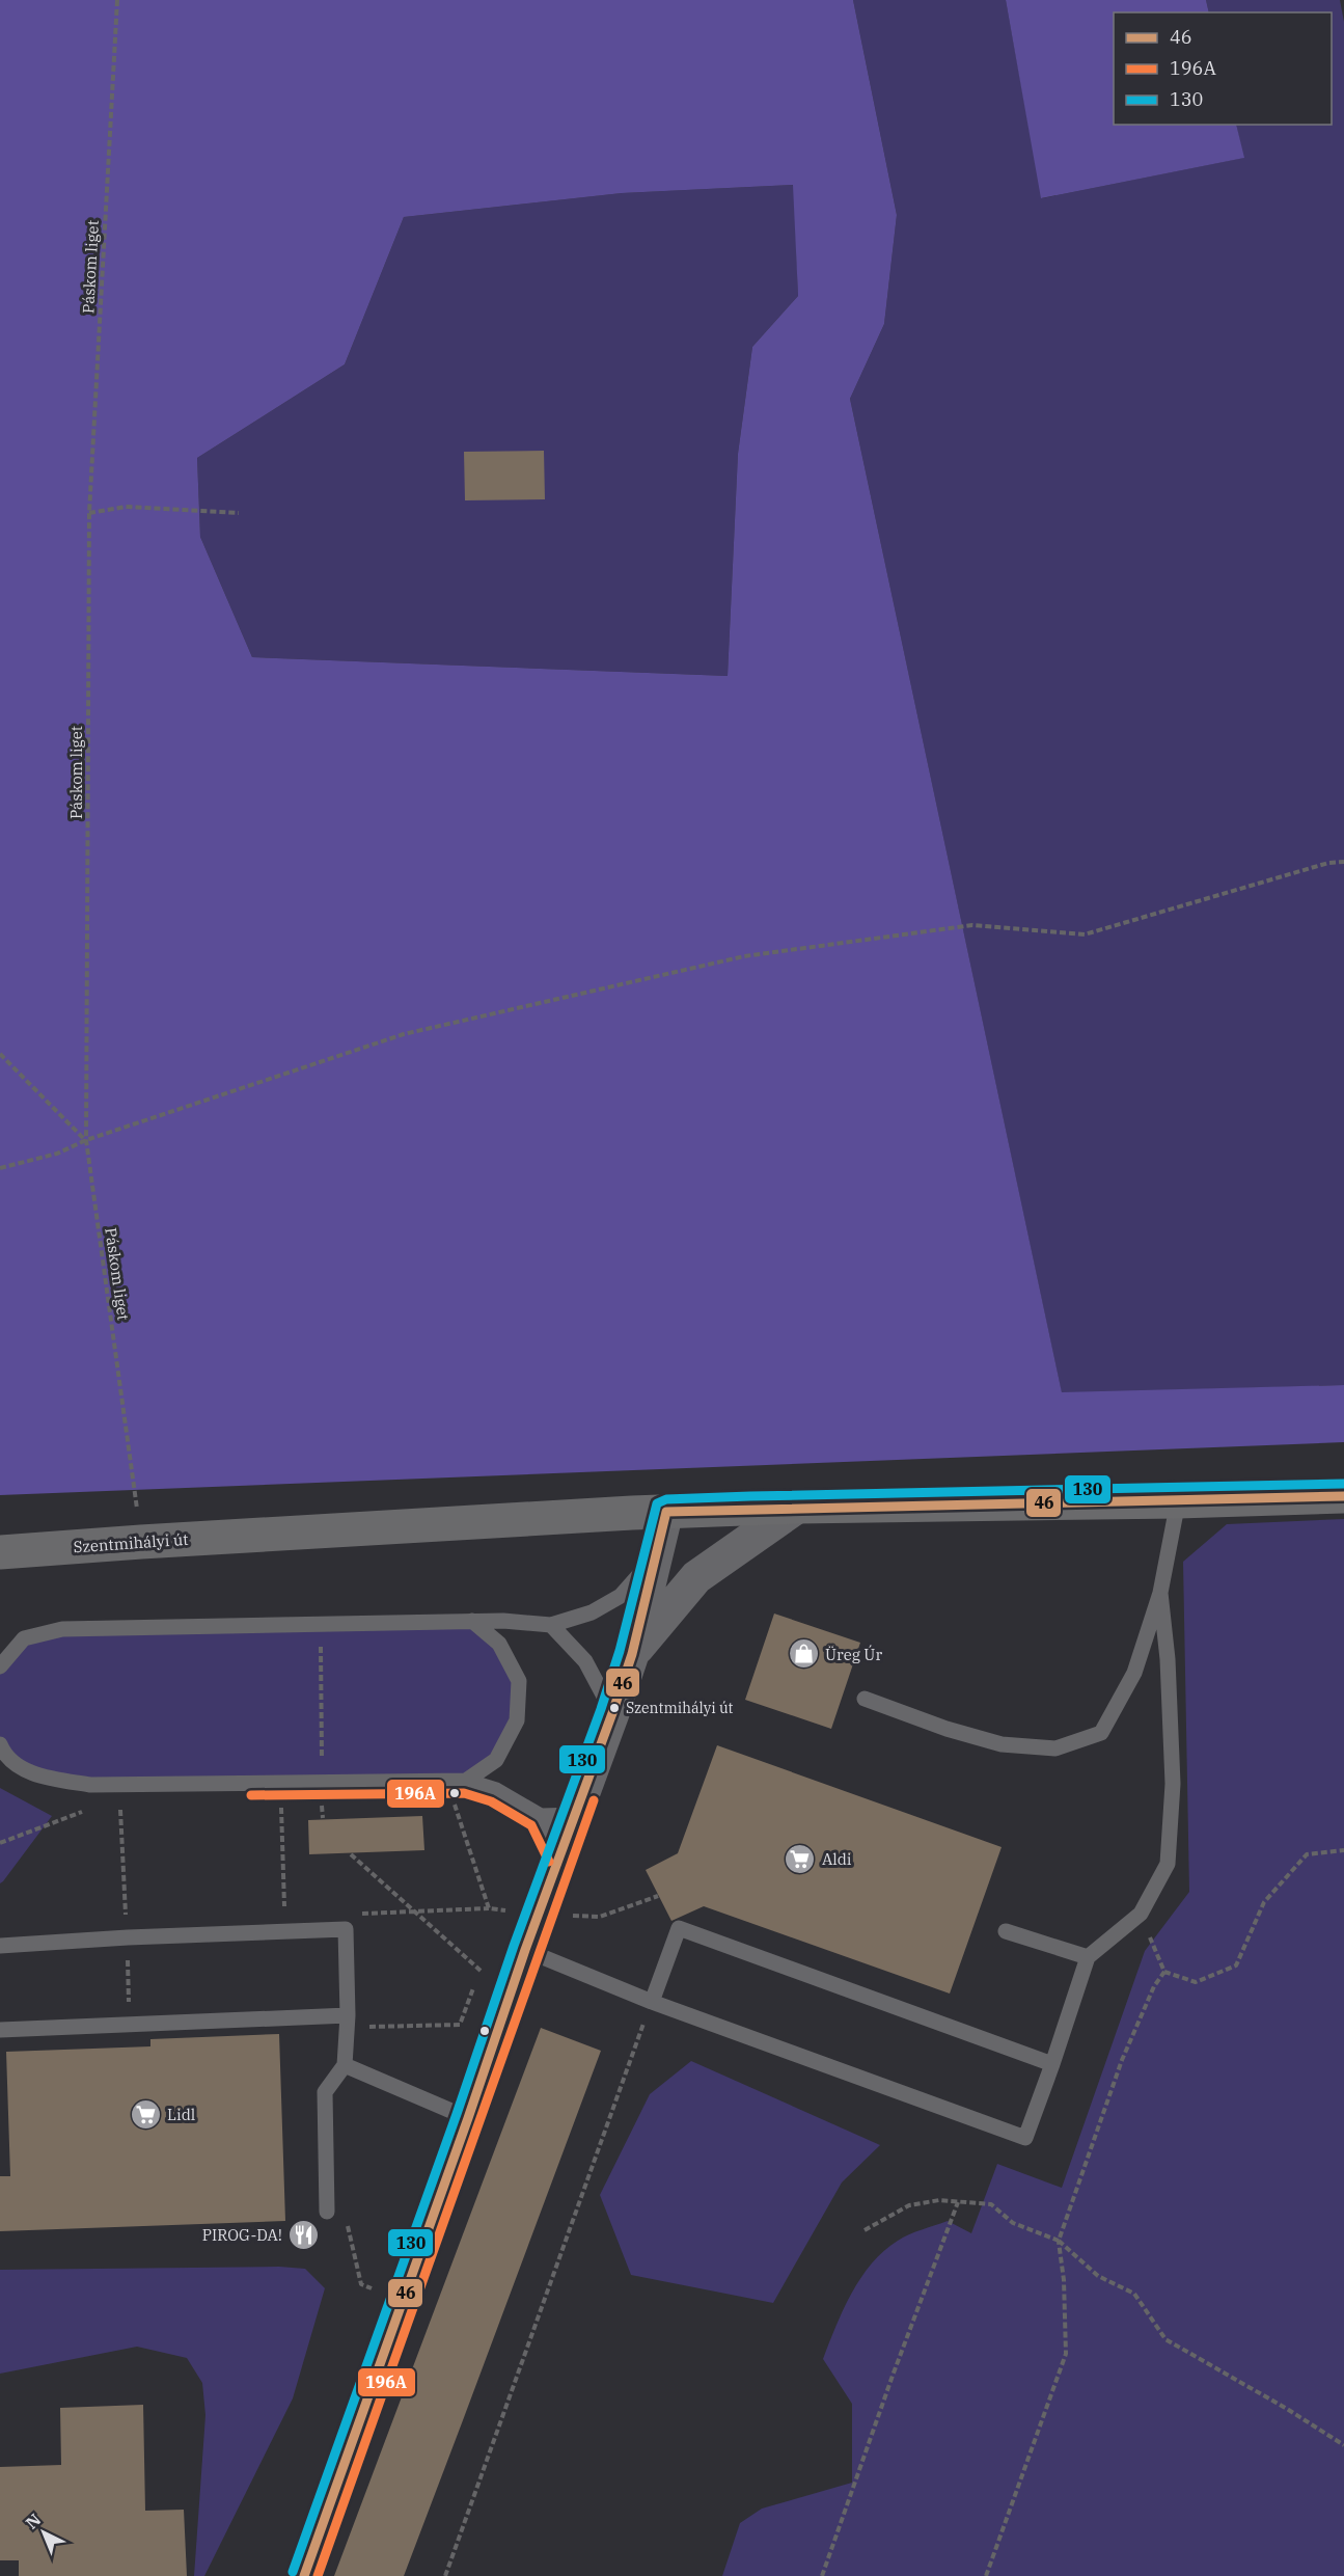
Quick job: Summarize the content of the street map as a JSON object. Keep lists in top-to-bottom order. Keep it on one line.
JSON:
{"streets":{"main road":["Szentmihályi út"],"path":["Páskom liget"]},"crossings":[["Páskom liget","Szentmihályi út"]],"places":{"shop":["Üreg Úr"],"other":["Szentmihályi út"],"supermarket":["Aldi","Lidl"],"restaurant":["PIROG-DA!"]},"lines":["transit line 130","transit line 46","transit line 196A"],"legend":["46","196A","130"],"north":"top left"}
